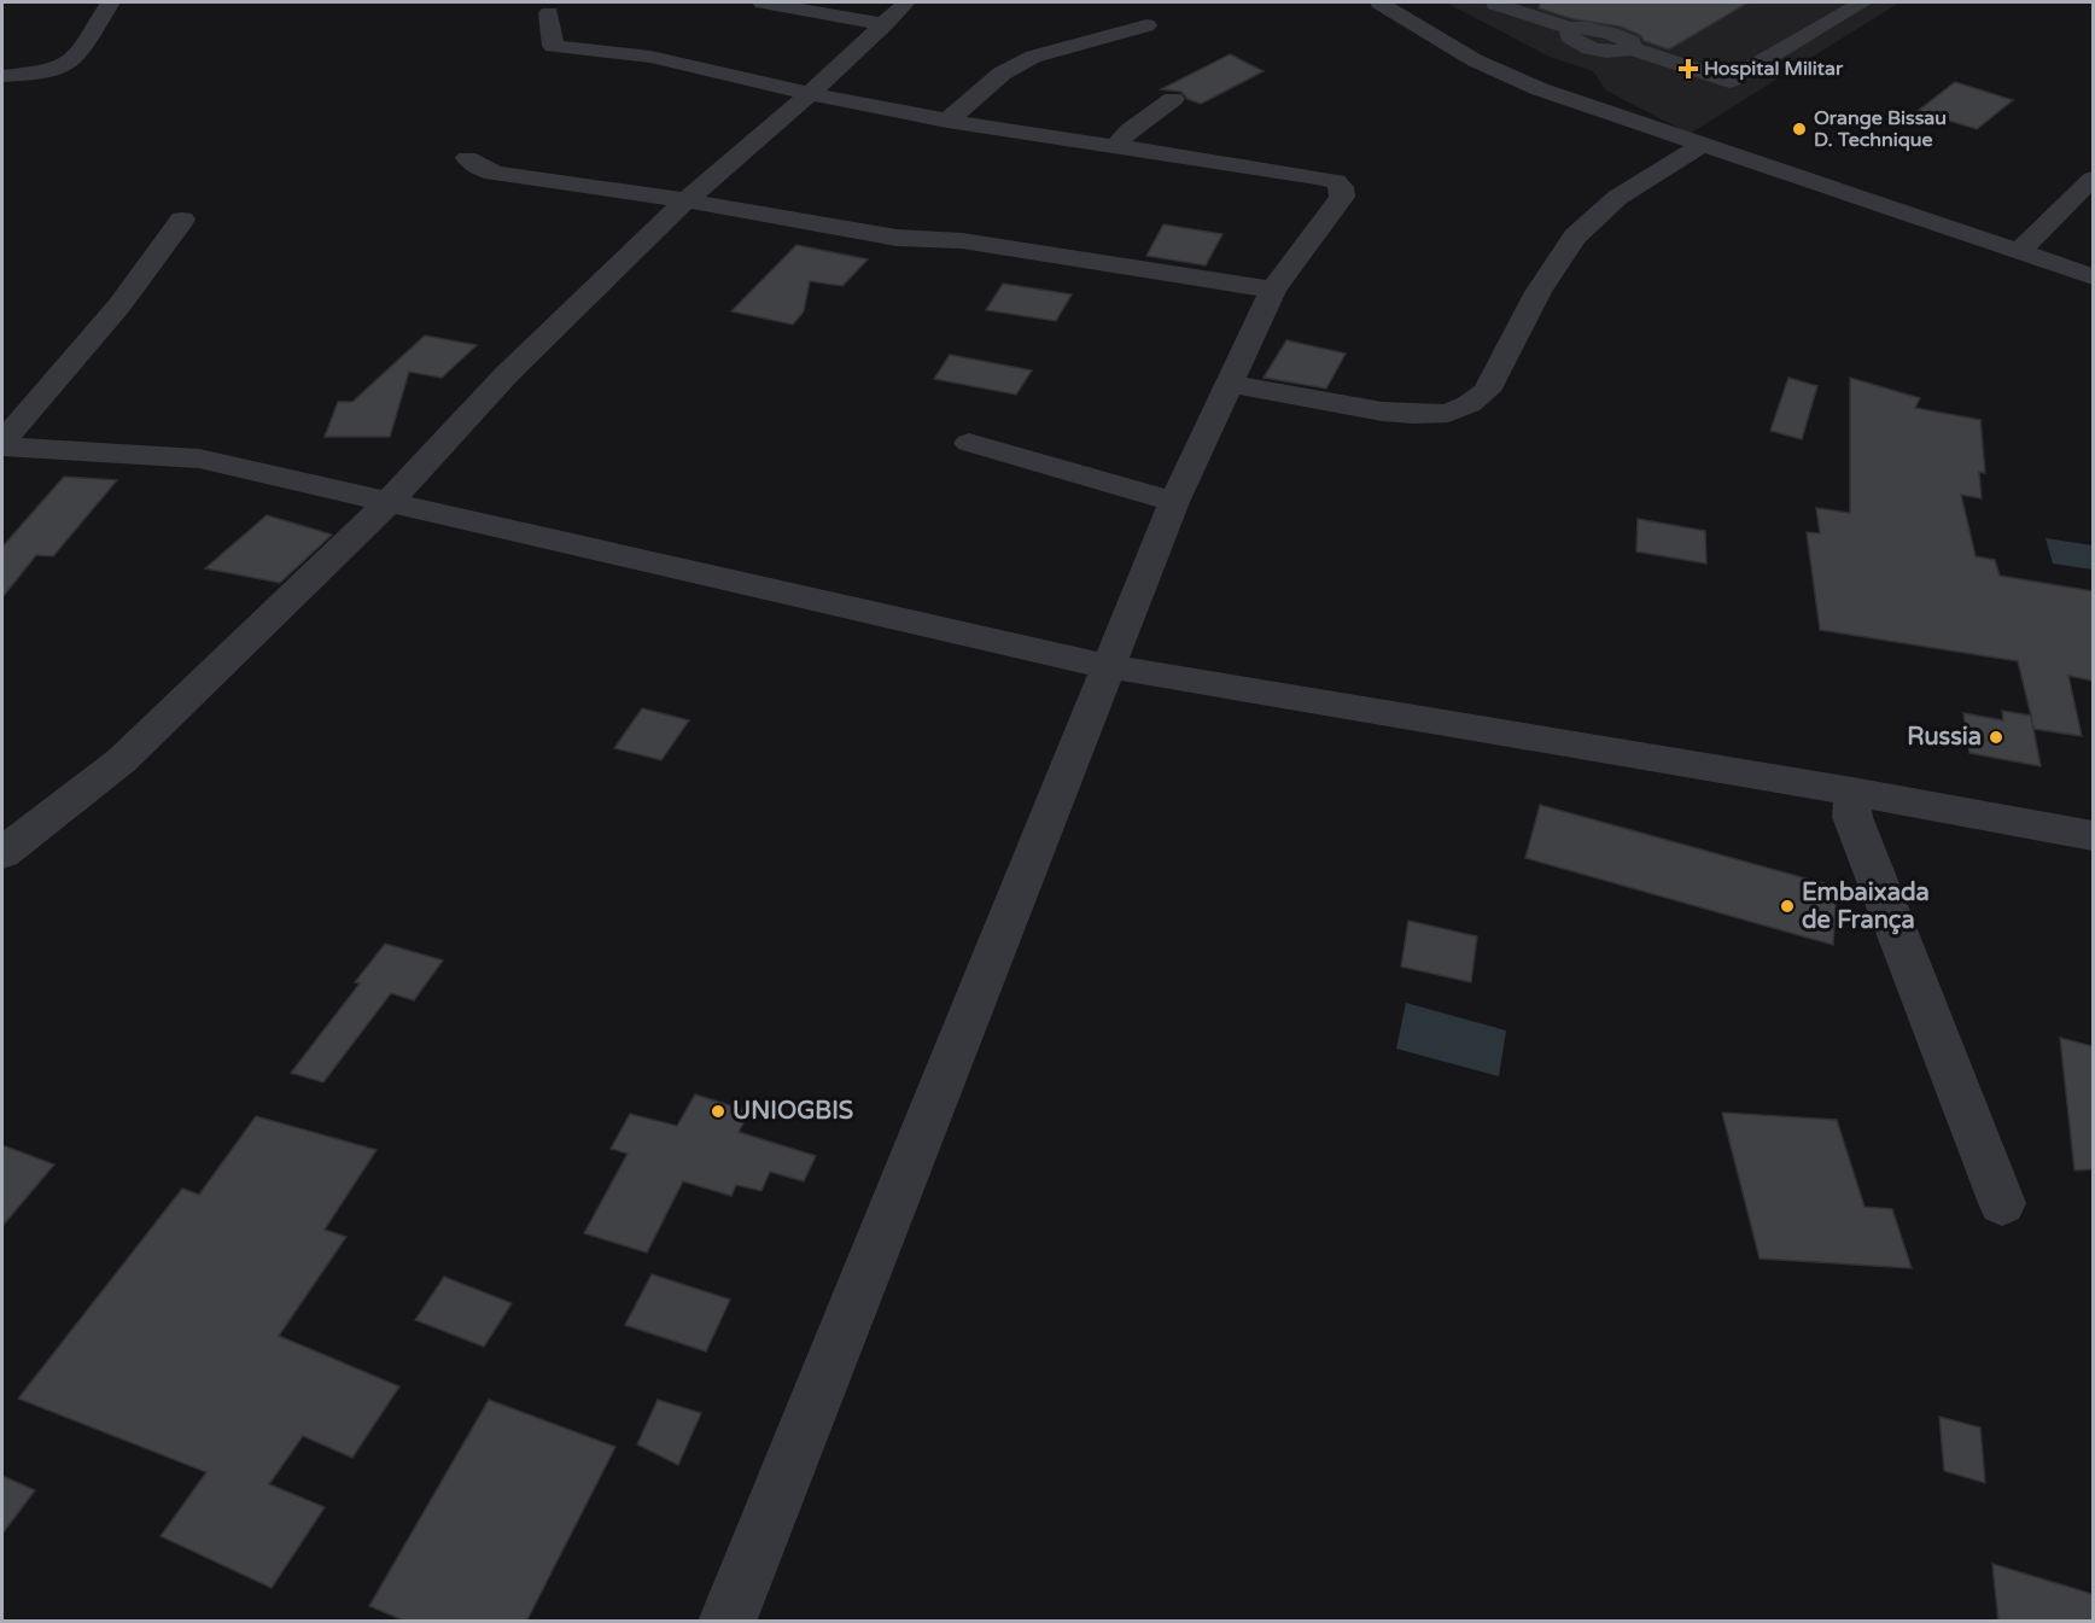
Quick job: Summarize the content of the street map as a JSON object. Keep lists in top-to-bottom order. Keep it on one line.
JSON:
{"places":{"health":["Hospital Militar"],"other":["Orange Bissau D. Technique","Russia","Embaixada de França","UNIOGBIS"]}}
